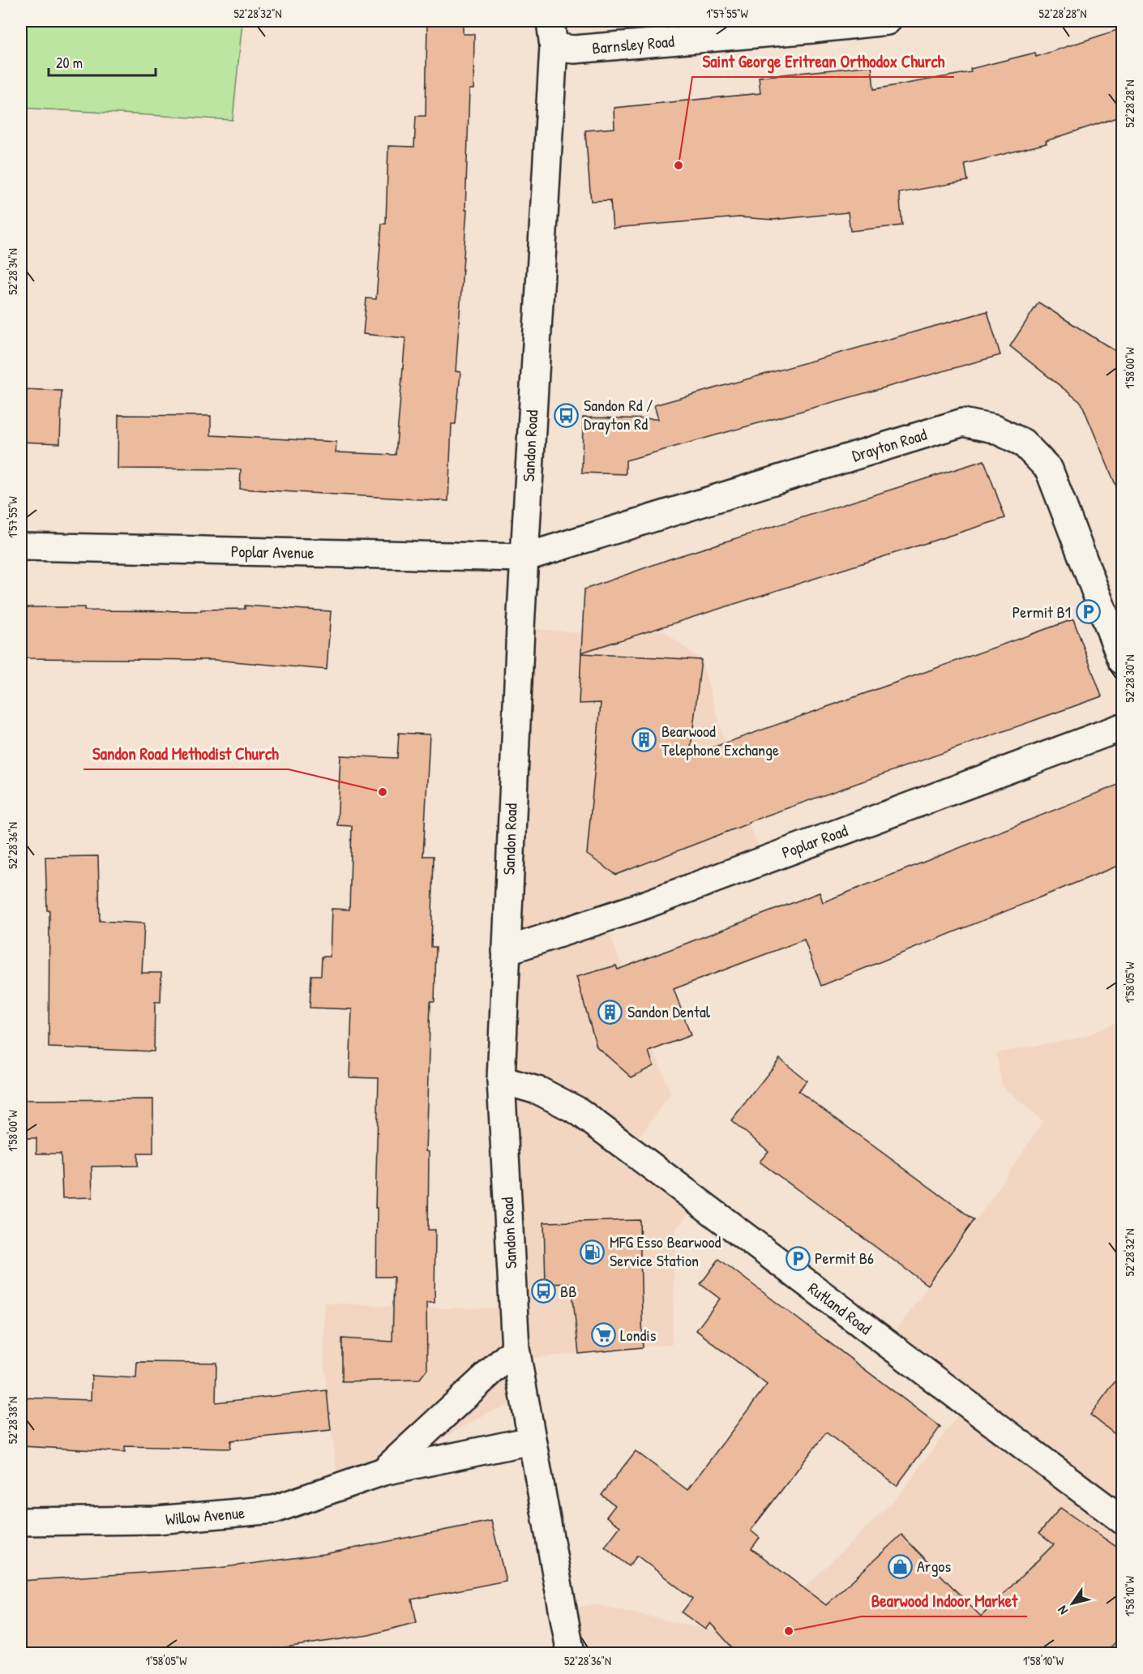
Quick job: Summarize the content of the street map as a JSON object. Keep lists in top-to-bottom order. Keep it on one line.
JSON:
{"streets":{"street":["Barnsley Road","Drayton Road","Sandon Road","Poplar Avenue","Poplar Road","Rutland Road","Willow Avenue"]},"crossings":[["Barnsley Road","Sandon Road"],["Drayton Road","Sandon Road"],["Drayton Road","Poplar Avenue"],["Sandon Road","Poplar Avenue"],["Sandon Road","Poplar Road"],["Sandon Road","Rutland Road"],["Sandon Road","Willow Avenue"]],"places":{"other":["Saint George Eritrean Orthodox Church","Sandon Road Methodist Church","Bearwood Indoor Market"],"bus stop":["Sandon Rd / Drayton Rd","BB"],"parking":["Permit B1","Permit B6"],"building":["Bearwood Telephone Exchange","Sandon Dental"],"fuel station":["MFG Esso Bearwood Service Station"],"supermarket":["Londis"],"shop":["Argos"]},"scale_bar":"20 m","north":"bottom left","coordinates":["52°28'32\"N","1°57'55\"W","52°28'28\"N","52°28'34\"N","1°58'00\"W","52°28'30\"N","52°28'36\"N","1°58'05\"W","52°28'38\"N","1°58'10\"W"]}
